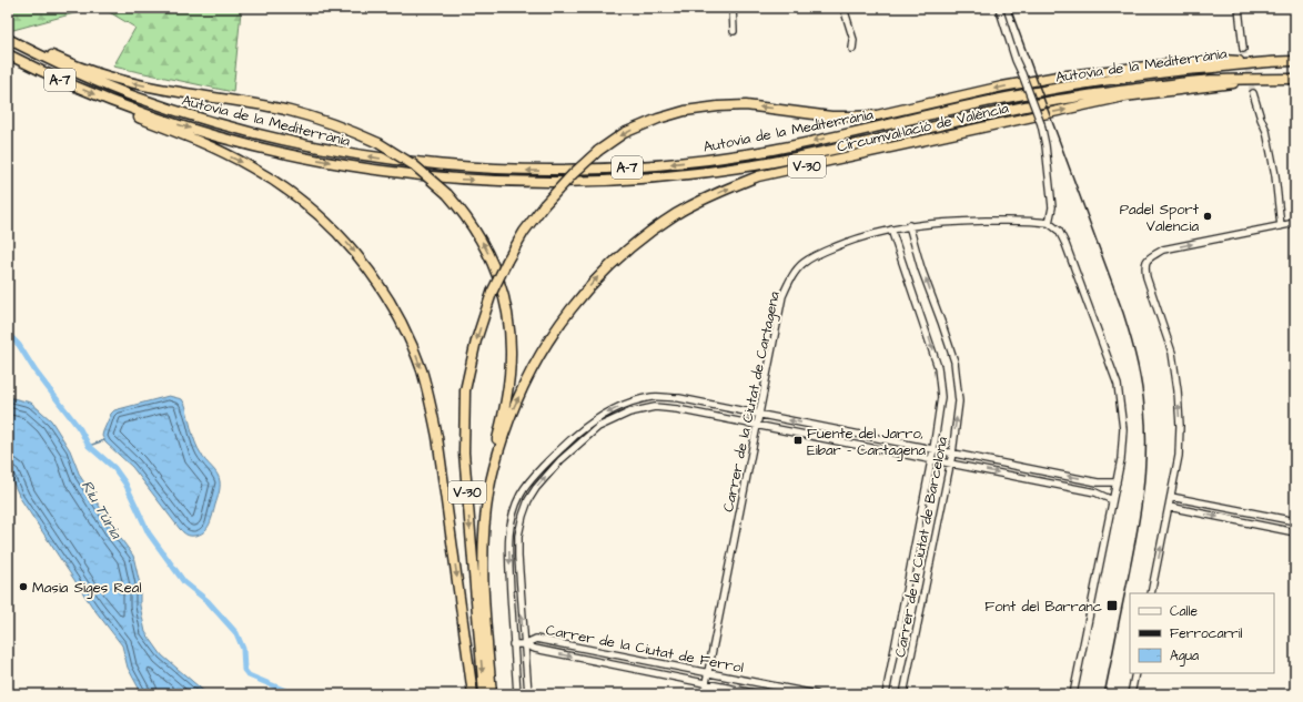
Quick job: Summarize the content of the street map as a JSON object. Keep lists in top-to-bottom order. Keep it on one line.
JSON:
{"streets":{"highway":["Autovia de la Mediterrània","A-7","Circumval·lació de València","V-30"],"street":["Carrer de la Ciutat de Cartagena","Carrer de la Ciutat de Barcelona","Carrer de la Ciutat de Ferrol"]},"crossings":[["Autovia de la Mediterrània","Circumval·lació de València"],["Carrer de la Ciutat de Cartagena","Carrer de la Ciutat de Barcelona"],["Carrer de la Ciutat de Cartagena","Carrer de la Ciutat de Ferrol"]],"water":["Riu Túria"],"places":{"other":["Padel Sport Valencia","Masia Siges Real"],"transit":["Fuente del Jarro, Eibar - Cartagena","Font del Barranc"]},"legend":["Calle","Ferrocarril","Agua"]}
